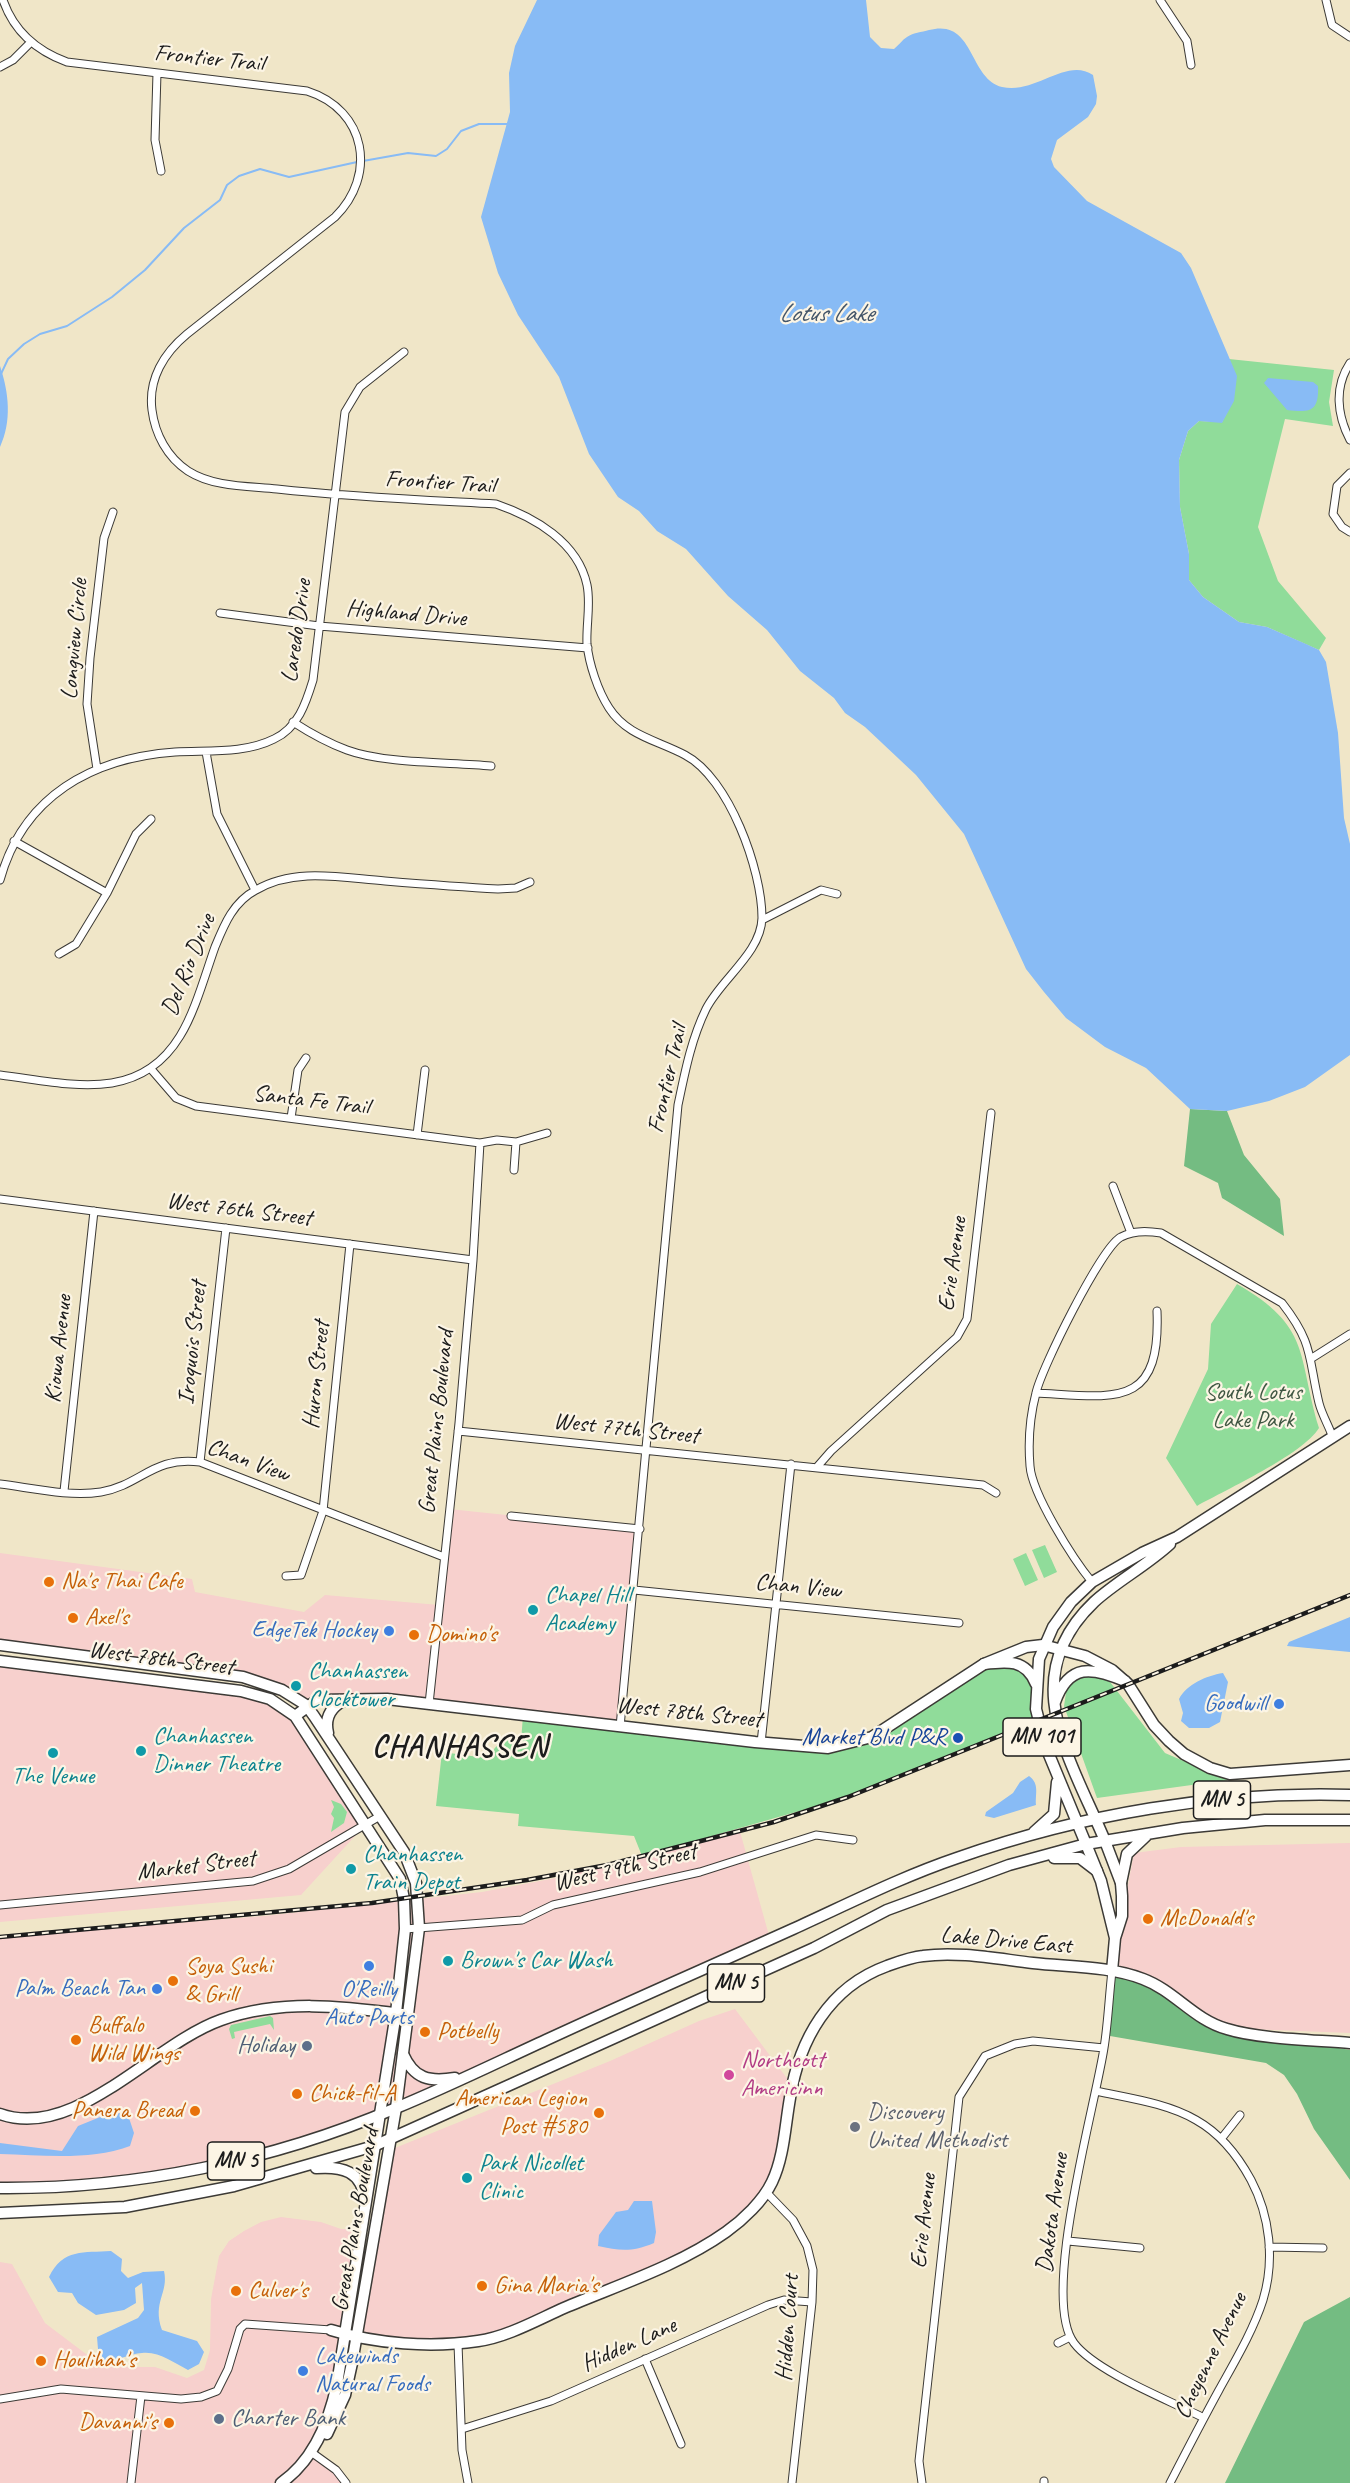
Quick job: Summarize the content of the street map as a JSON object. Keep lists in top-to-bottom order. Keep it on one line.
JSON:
{"streets":{"street":["Frontier Trail","Highland Drive","Laredo Drive","Longview Circle","Del Rio Drive","Santa Fe Trail","West 76th Street","Erie Avenue","Iroquois Street","Kiowa Avenue","Huron Street","Great Plains Boulevard","West 77th Street","Chan View","West 78th Street","MN 101","MN 5","Market Street","West 79th Street","Lake Drive East","Dakota Avenue","Hidden Court","Hidden Lane","Cheyenne Avenue"]},"crossings":[["Frontier Trail","Highland Drive"],["Frontier Trail","Laredo Drive"],["Frontier Trail","West 77th Street"],["Frontier Trail","Chan View"],["Frontier Trail","West 78th Street"],["Highland Drive","Laredo Drive"],["Laredo Drive","Longview Circle"],["Del Rio Drive","Santa Fe Trail"],["Santa Fe Trail","Great Plains Boulevard"],["West 76th Street","Iroquois Street"],["West 76th Street","Kiowa Avenue"],["West 76th Street","Huron Street"],["West 76th Street","Great Plains Boulevard"],["Erie Avenue","West 77th Street"],["Erie Avenue","Dakota Avenue"],["Iroquois Street","Chan View"],["Kiowa Avenue","Chan View"],["Huron Street","Chan View"],["Great Plains Boulevard","West 77th Street"],["Great Plains Boulevard","Chan View"],["Great Plains Boulevard","West 78th Street"],["Great Plains Boulevard","MN 5"],["Great Plains Boulevard","Market Street"],["Great Plains Boulevard","West 79th Street"],["Great Plains Boulevard","Lake Drive East"],["West 78th Street","MN 101"],["MN 101","MN 5"],["MN 101","Dakota Avenue"],["MN 5","Dakota Avenue"],["Lake Drive East","Dakota Avenue"],["Lake Drive East","Hidden Court"],["Dakota Avenue","Cheyenne Avenue"],["Hidden Court","Hidden Lane"]],"districts":["CHANHASSEN"],"water":["Lotus Lake"],"parks":["South Lotus Lake Park"],"places":["Na's Thai Cafe","Chapel Hill Academy","Axel's","EdgeTek Hockey","Domino's","Chanhassen Clocktower","Goodwill","Market Blvd P&R","Chanhassen Dinner Theatre","The Venue","Chanhassen Train Depot","McDonald's","Brown's Car Wash","O'Reilly Auto Parts","Soya Sushi & Grill","Palm Beach Tan","Potbelly","Buffalo Wild Wings","Holiday","Northcott Americinn","Chick-fil-A","Panera Bread","American Legion Post #580","Discovery United Methodist","Park Nicollet Clinic","Gina Maria's","Culver's","Houlihan's","Lakewinds Natural Foods","Charter Bank","Davanni's"]}
